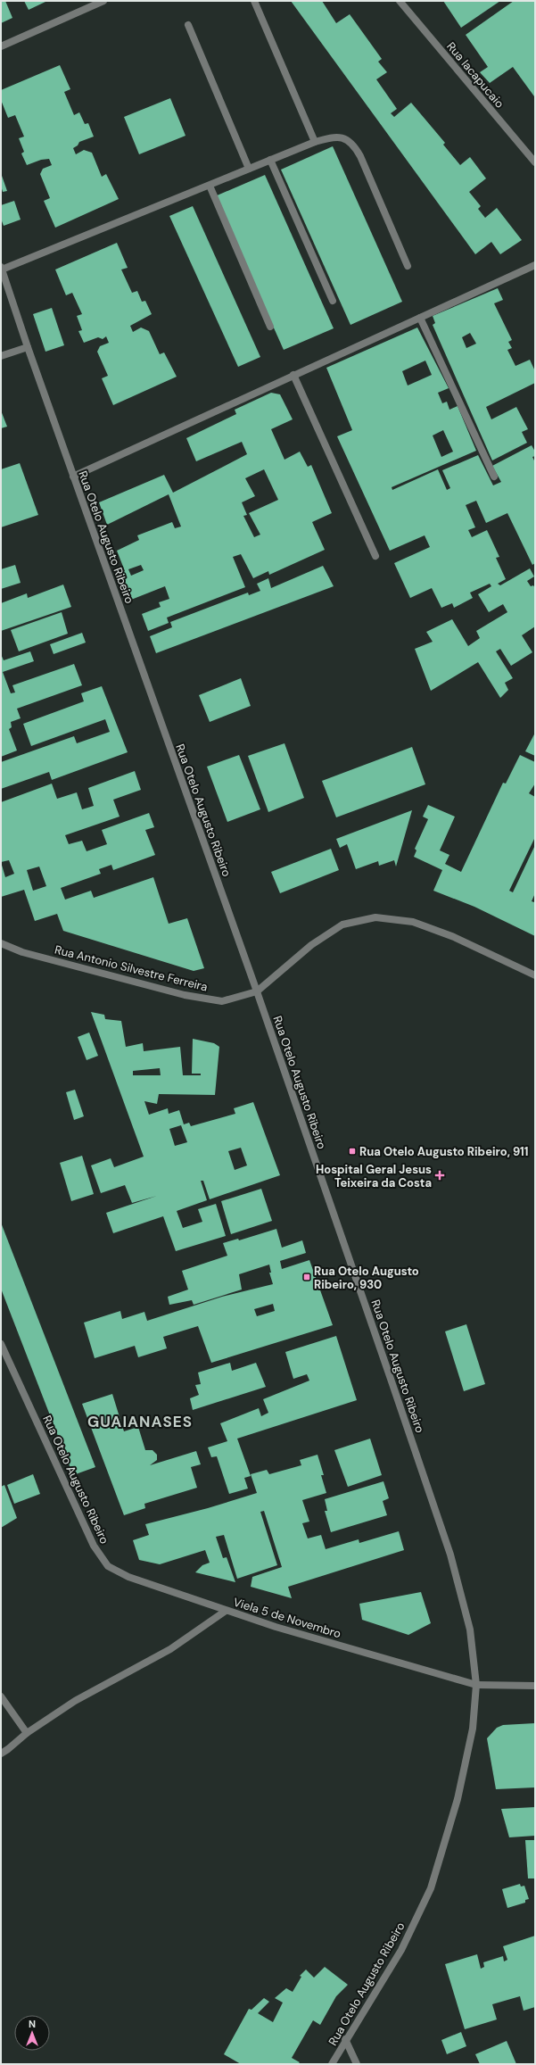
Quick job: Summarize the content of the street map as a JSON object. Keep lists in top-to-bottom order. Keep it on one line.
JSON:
{"streets":{"street":["Rua Iacapucaio","Rua Otelo Augusto Ribeiro","Rua Antonio Silvestre Ferreira","Viela 5 de Novembro"]},"crossings":[["Rua Otelo Augusto Ribeiro","Rua Antonio Silvestre Ferreira"],["Rua Otelo Augusto Ribeiro","Viela 5 de Novembro"]],"districts":["GUAIANASES"],"places":{"transit":["Rua Otelo Augusto Ribeiro, 911","Rua Otelo Augusto Ribeiro, 930"],"health":["Hospital Geral Jesus Teixeira da Costa"]},"north":"top"}
